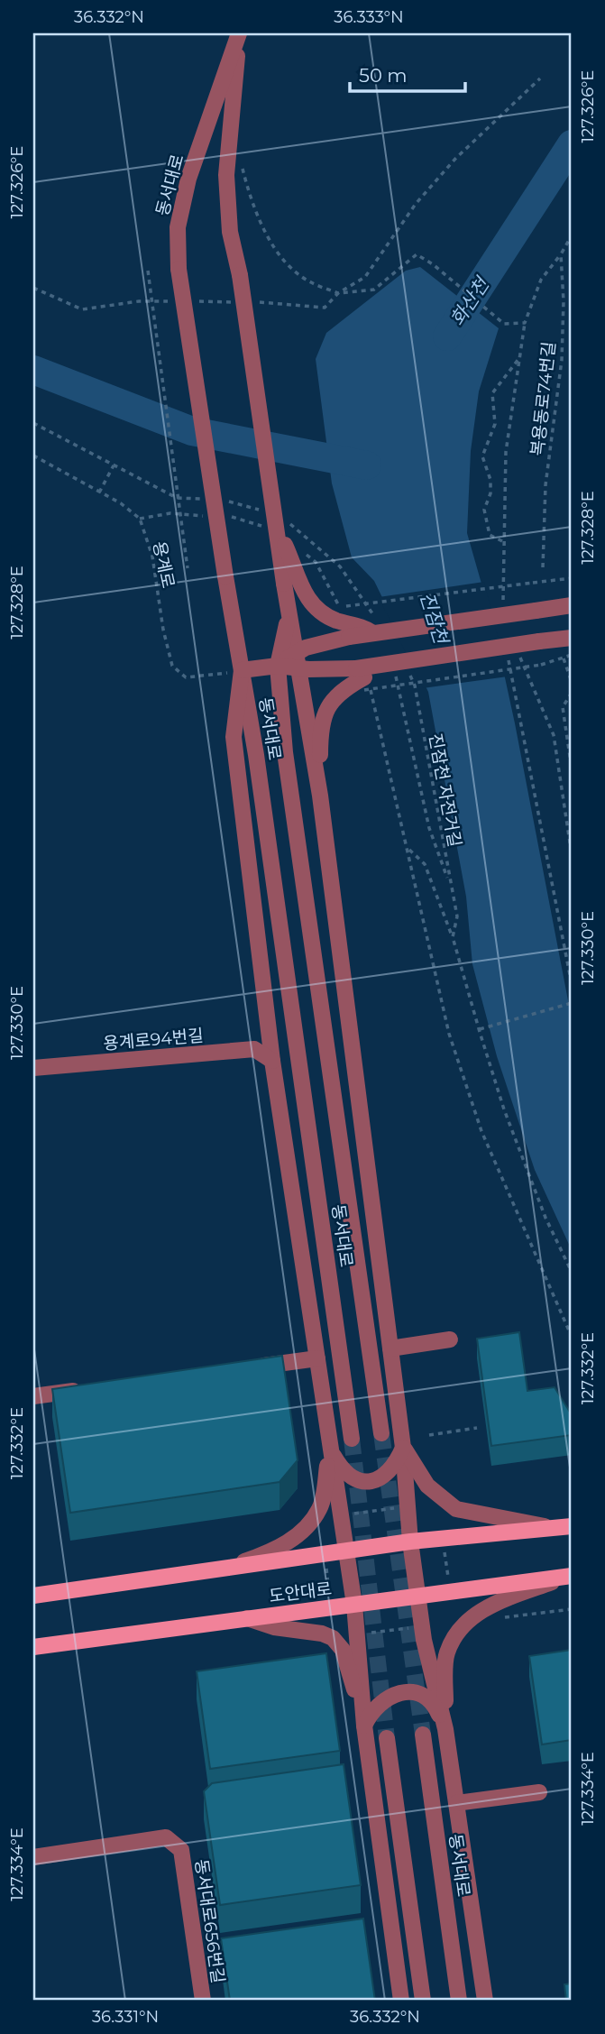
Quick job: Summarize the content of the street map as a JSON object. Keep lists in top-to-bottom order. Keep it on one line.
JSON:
{"streets":{"main road":["도안대로"],"street":["동서대로","용계로94번길","동서대로656번길"],"path":["복용동로74번길","용계로","진잠천 자전거길"]},"crossings":[["동서대로","용계로"]],"water":["화산천","진잠천"],"scale_bar":"50 m","coordinates":["36.332°N","36.333°N","127.326°E","127.328°E","127.330°E","127.332°E","127.334°E","36.331°N"]}
